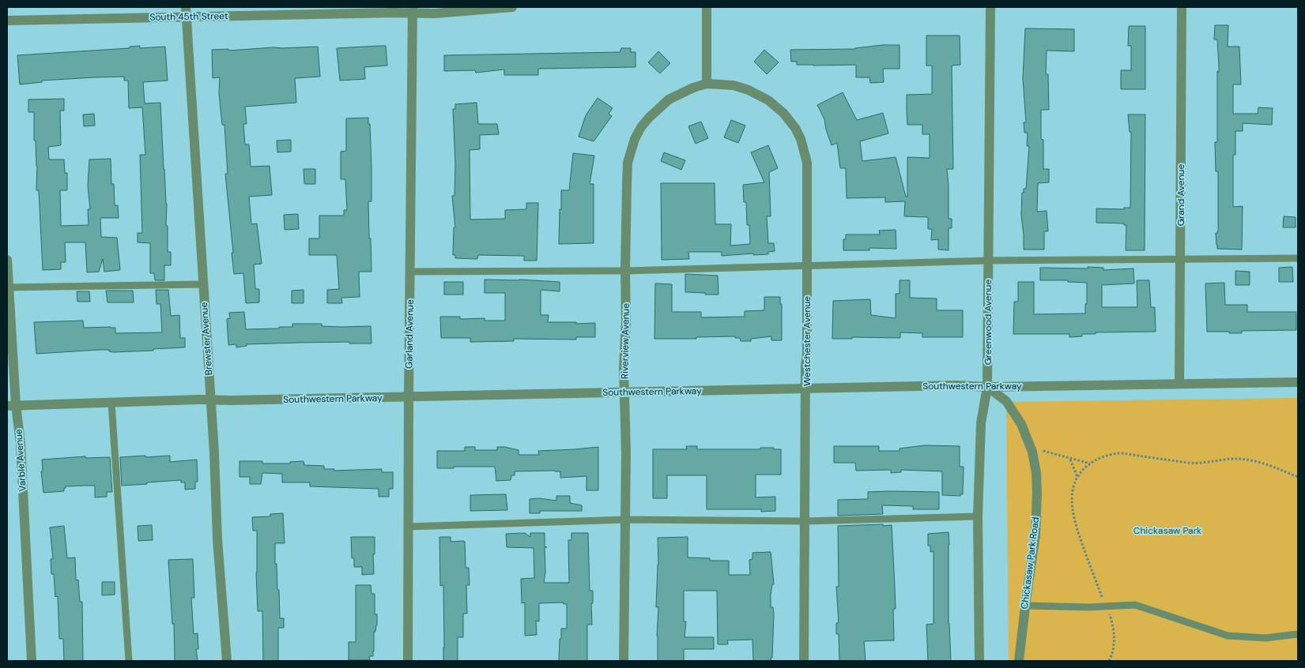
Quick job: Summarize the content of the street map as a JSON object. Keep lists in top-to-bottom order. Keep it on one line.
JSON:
{"streets":{"street":["South 45th Street","Grand Avenue","Greenwood Avenue","Garland Avenue","Brewster Avenue","Riverview Avenue","Westchester Avenue","Southwestern Parkway","Varble Avenue","Chickasaw Park Road"]},"crossings":[["South 45th Street","Garland Avenue"],["South 45th Street","Brewster Avenue"],["Grand Avenue","Southwestern Parkway"],["Greenwood Avenue","Southwestern Parkway"],["Greenwood Avenue","Chickasaw Park Road"],["Garland Avenue","Southwestern Parkway"],["Brewster Avenue","Southwestern Parkway"],["Riverview Avenue","Westchester Avenue"],["Riverview Avenue","Southwestern Parkway"],["Westchester Avenue","Southwestern Parkway"],["Southwestern Parkway","Varble Avenue"],["Southwestern Parkway","Chickasaw Park Road"]],"parks":["Chickasaw Park"]}
